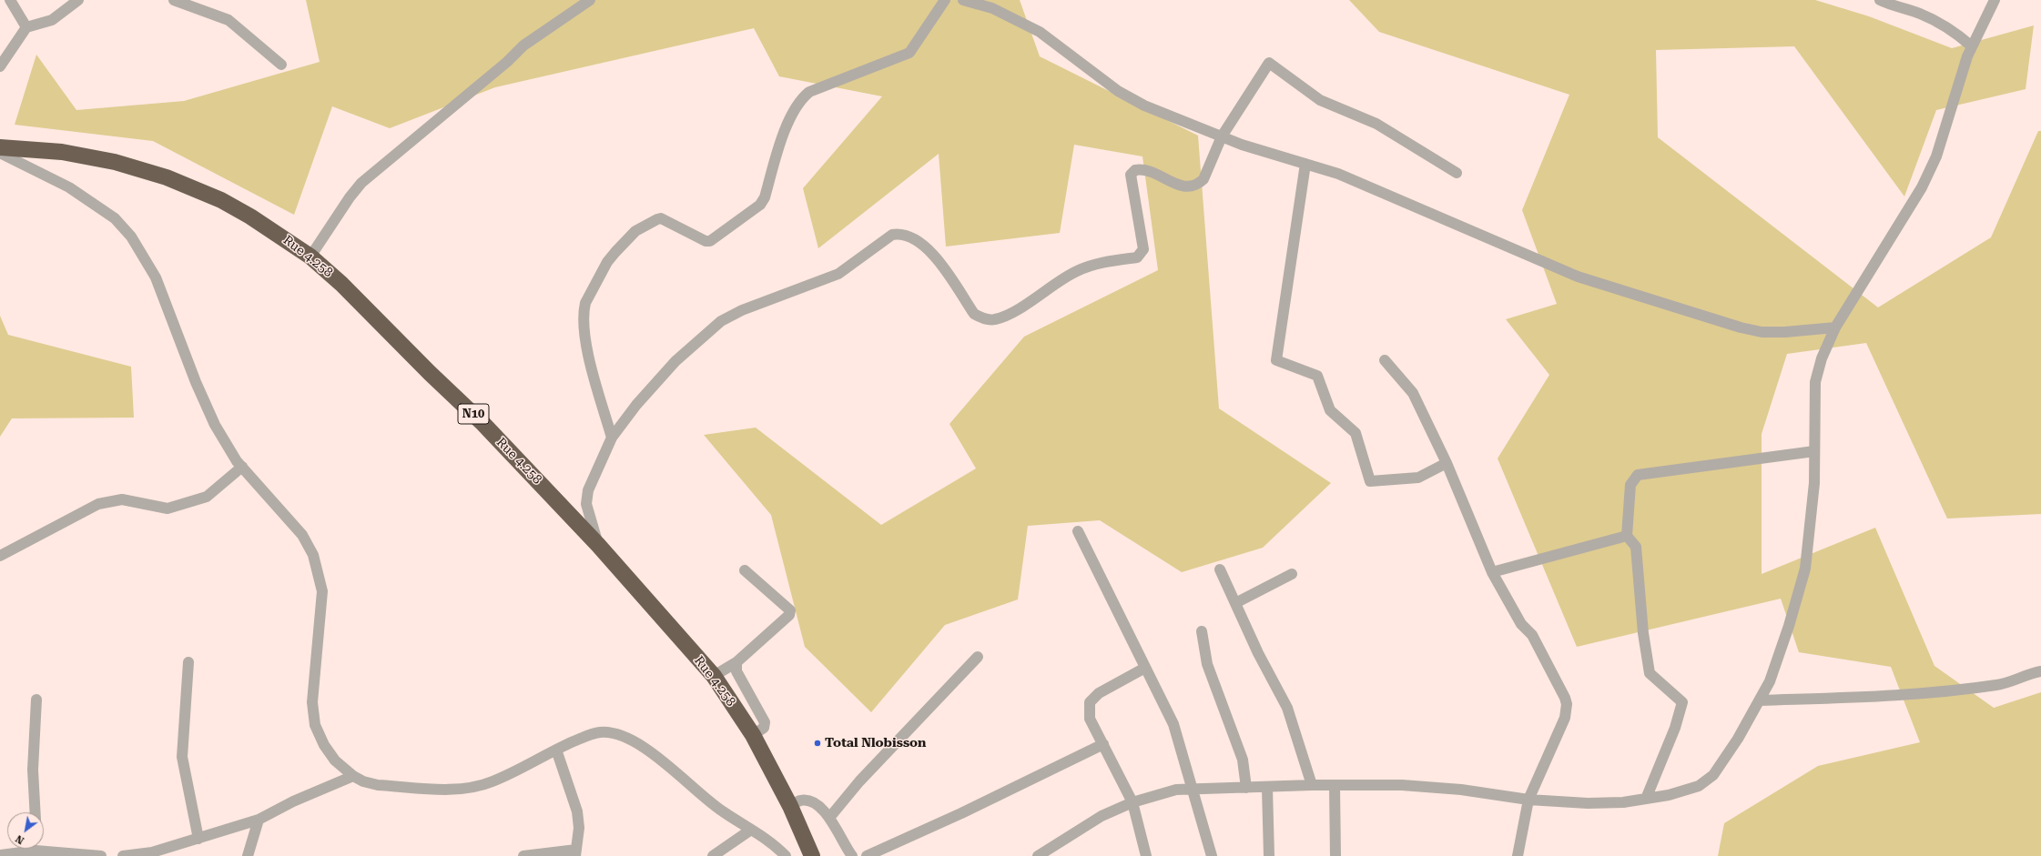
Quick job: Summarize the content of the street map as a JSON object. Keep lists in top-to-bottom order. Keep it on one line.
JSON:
{"streets":{"highway":["Rue 4.258","N10"]},"places":["Total Nlobisson"],"north":"bottom left"}
